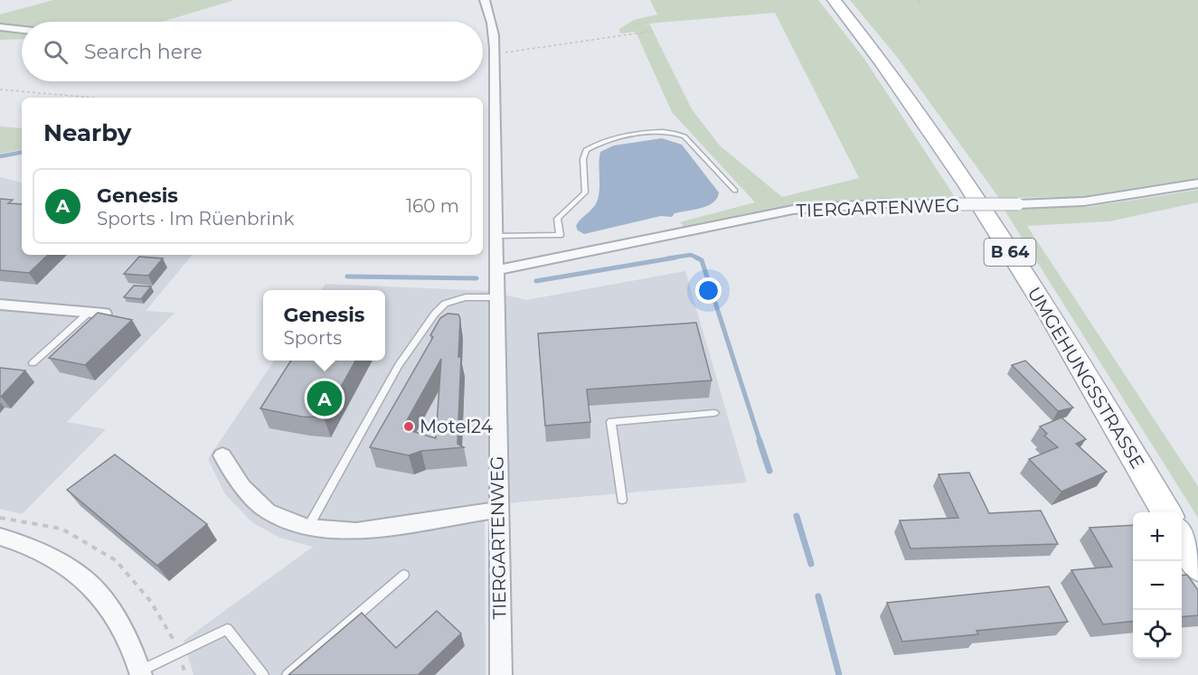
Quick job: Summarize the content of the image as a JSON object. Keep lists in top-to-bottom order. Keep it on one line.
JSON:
{"streets":{"main road":["B 64","UMGEHUNGSSTRASSE"],"street":["TIERGARTENWEG"]},"places":["Motel24"],"page":{"search":"Search here","heading":"Nearby","list":[{"mark":"A","name":"Genesis","note":"Sports · Im Rüenbrink","value":"160 m"}],"popup":["Genesis","Sports"],"pins":"A","map_buttons":["+","−"]}}
